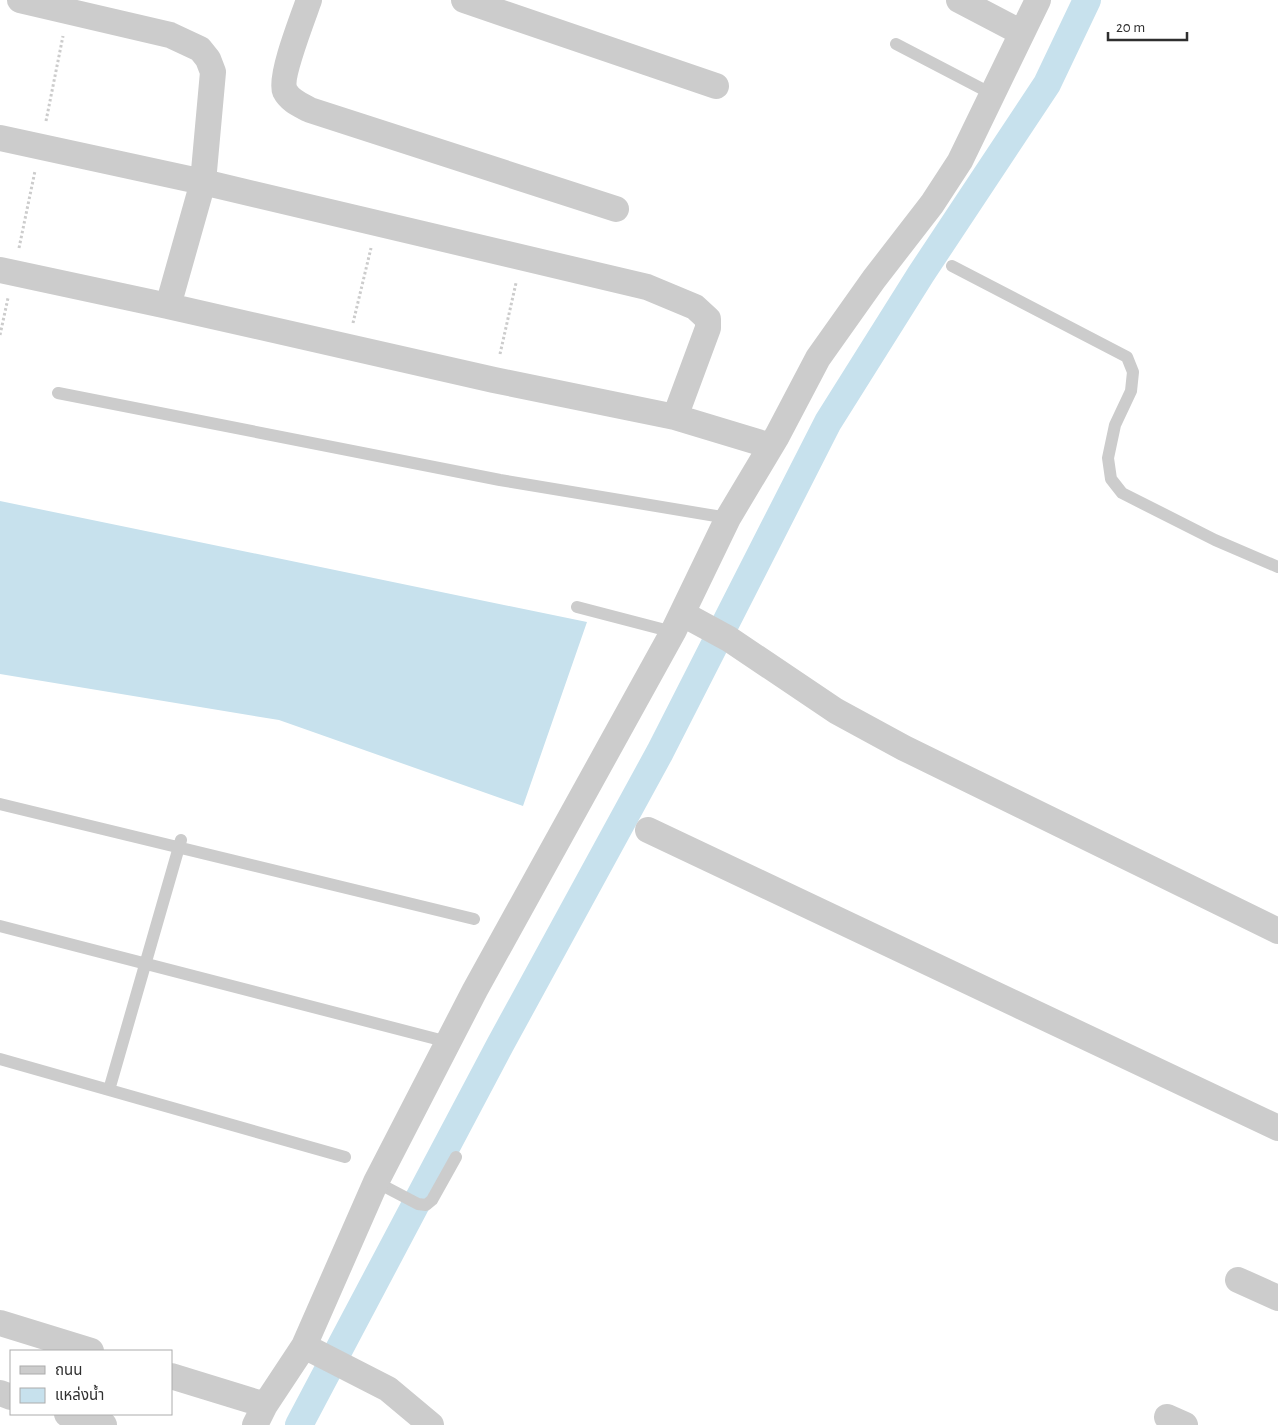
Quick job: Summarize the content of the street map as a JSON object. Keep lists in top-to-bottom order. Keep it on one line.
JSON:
{"legend":["ถนน","แหล่งน้ำ"],"scale_bar":"20 m"}
